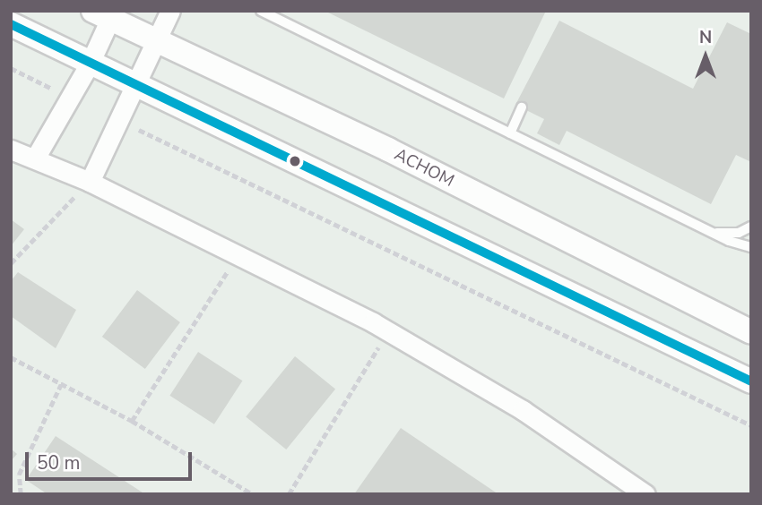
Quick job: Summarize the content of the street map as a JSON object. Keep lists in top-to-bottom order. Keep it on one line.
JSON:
{"streets":{"street":["АСНОМ"]},"scale_bar":"50 m","north":"top"}
